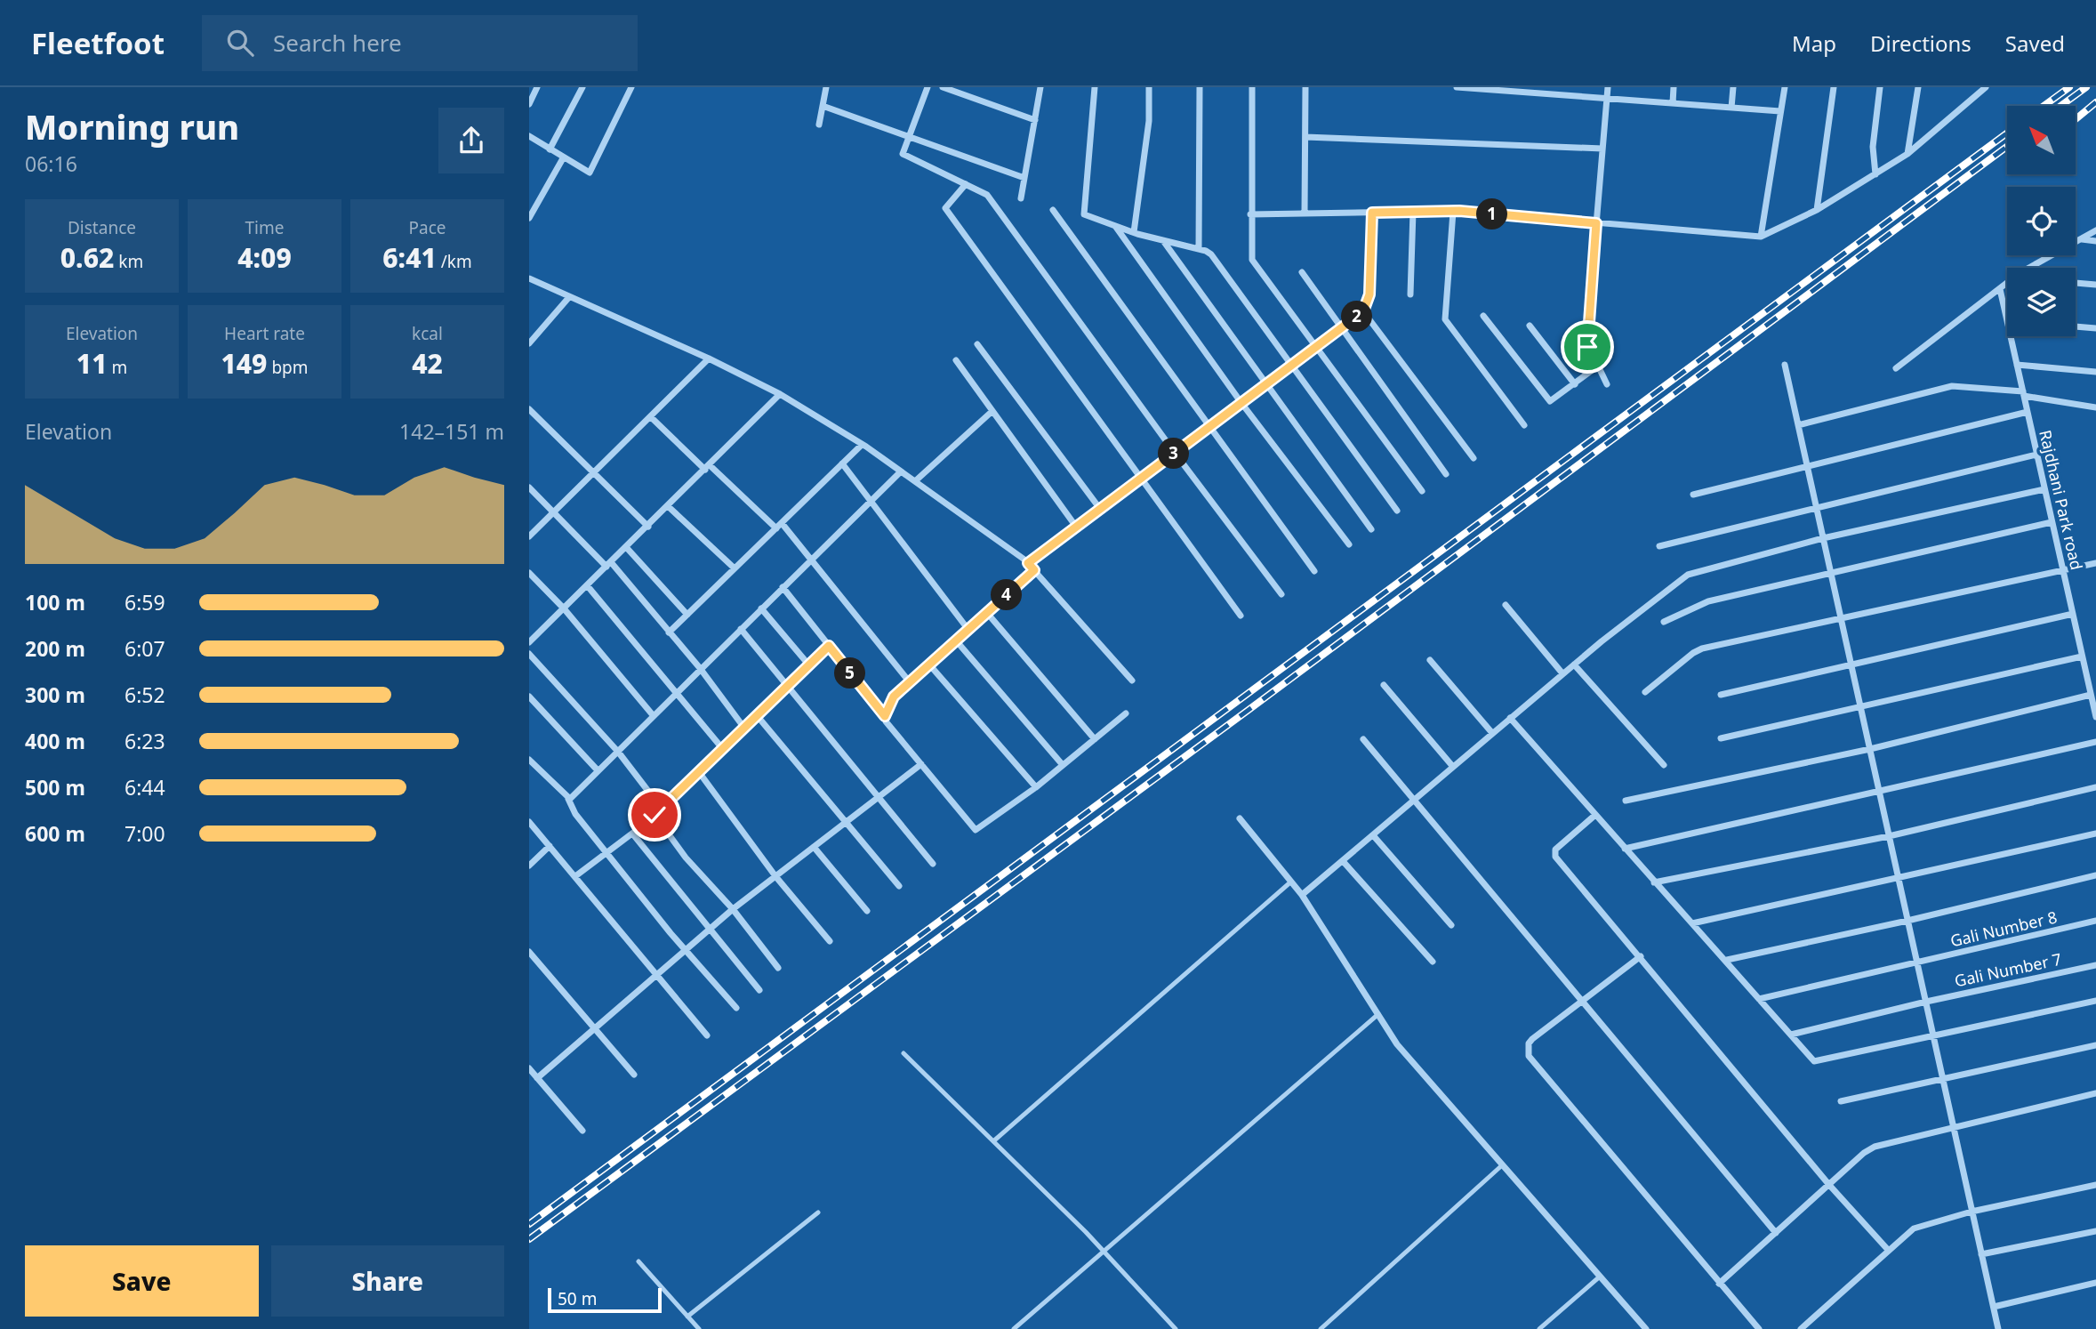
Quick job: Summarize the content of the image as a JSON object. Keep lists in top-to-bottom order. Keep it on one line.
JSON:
{"streets":{"street":["Rajdhani Park road","Gali Number 8","Gali Number 7"]},"scale_bar":"50 m","north":"top left","page":{"header":"Fleetfoot","search":"Search here","nav":["Map","Directions","Saved"],"heading":["Morning run","06:16"],"stats":[["Distance","0.62 km"],["Time","4:09"],["Pace","6:41 /km"],["Elevation","11 m"],["Heart rate","149 bpm"],["kcal","42"]],"pins":["1","2","3","4","5"],"chart":["Elevation","142–151 m"],"list":[{"name":"100 m","note":"6:59"},{"name":"200 m","note":"6:07"},{"name":"300 m","note":"6:52"},{"name":"400 m","note":"6:23"},{"name":"500 m","note":"6:44"},{"name":"600 m","note":"7:00"}],"buttons":["Save","Share"],"scale":"50 m"}}
